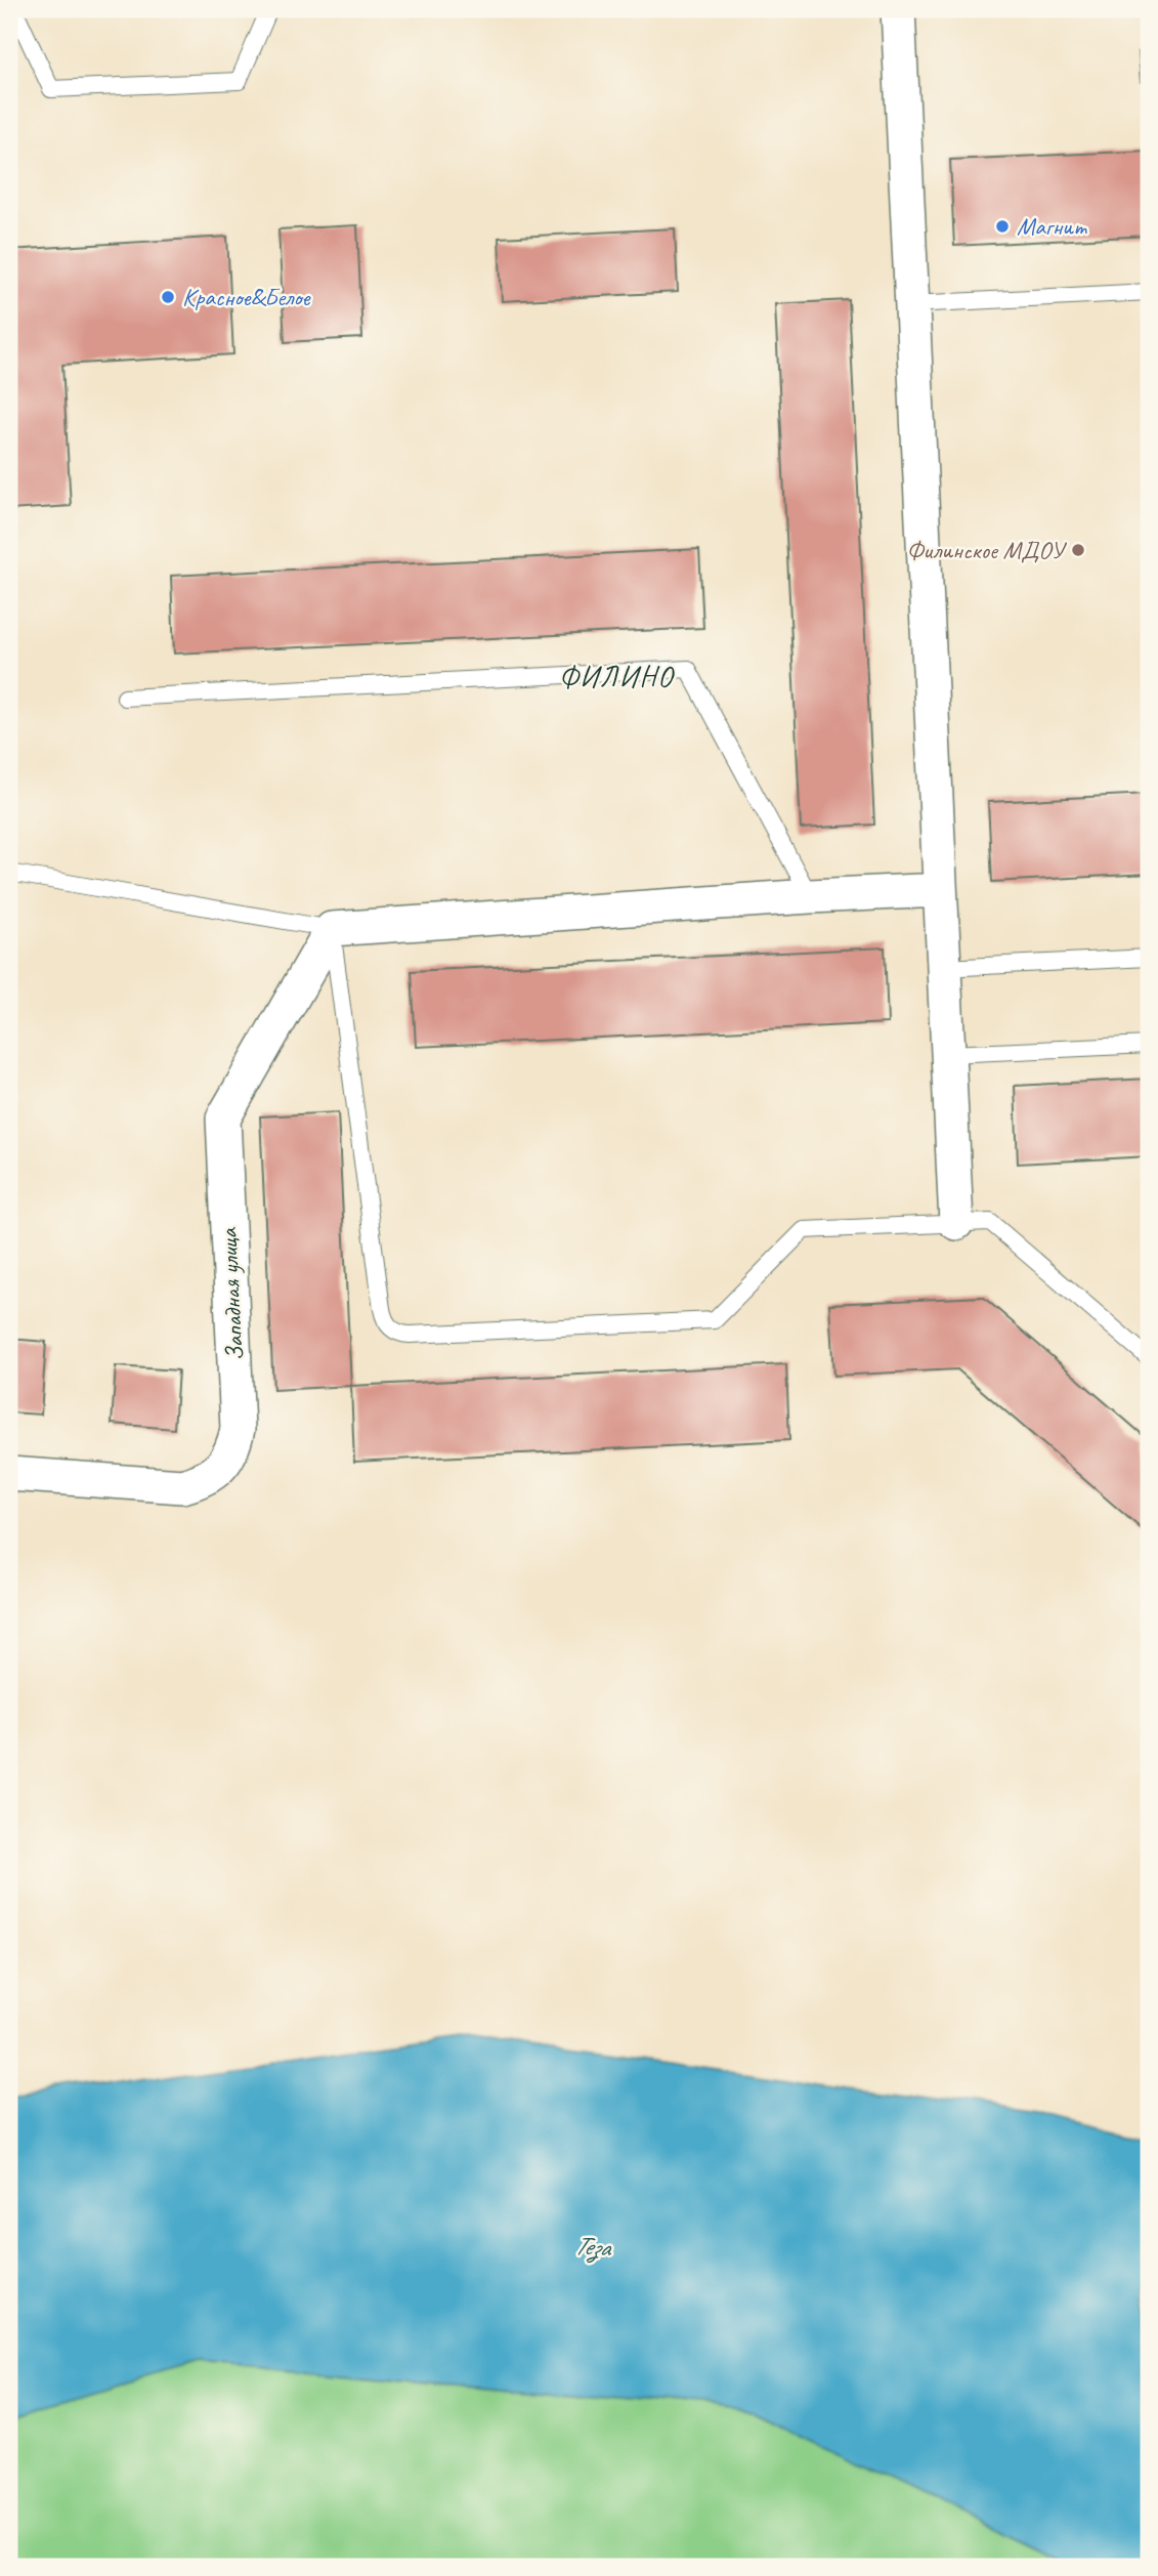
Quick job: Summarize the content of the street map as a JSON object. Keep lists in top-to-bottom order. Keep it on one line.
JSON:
{"streets":{"street":["Западная улица"]},"districts":["ФИЛИНО"],"water":["Теза"],"places":["Магнит","Красное&Белое","Филинское МДОУ"]}
